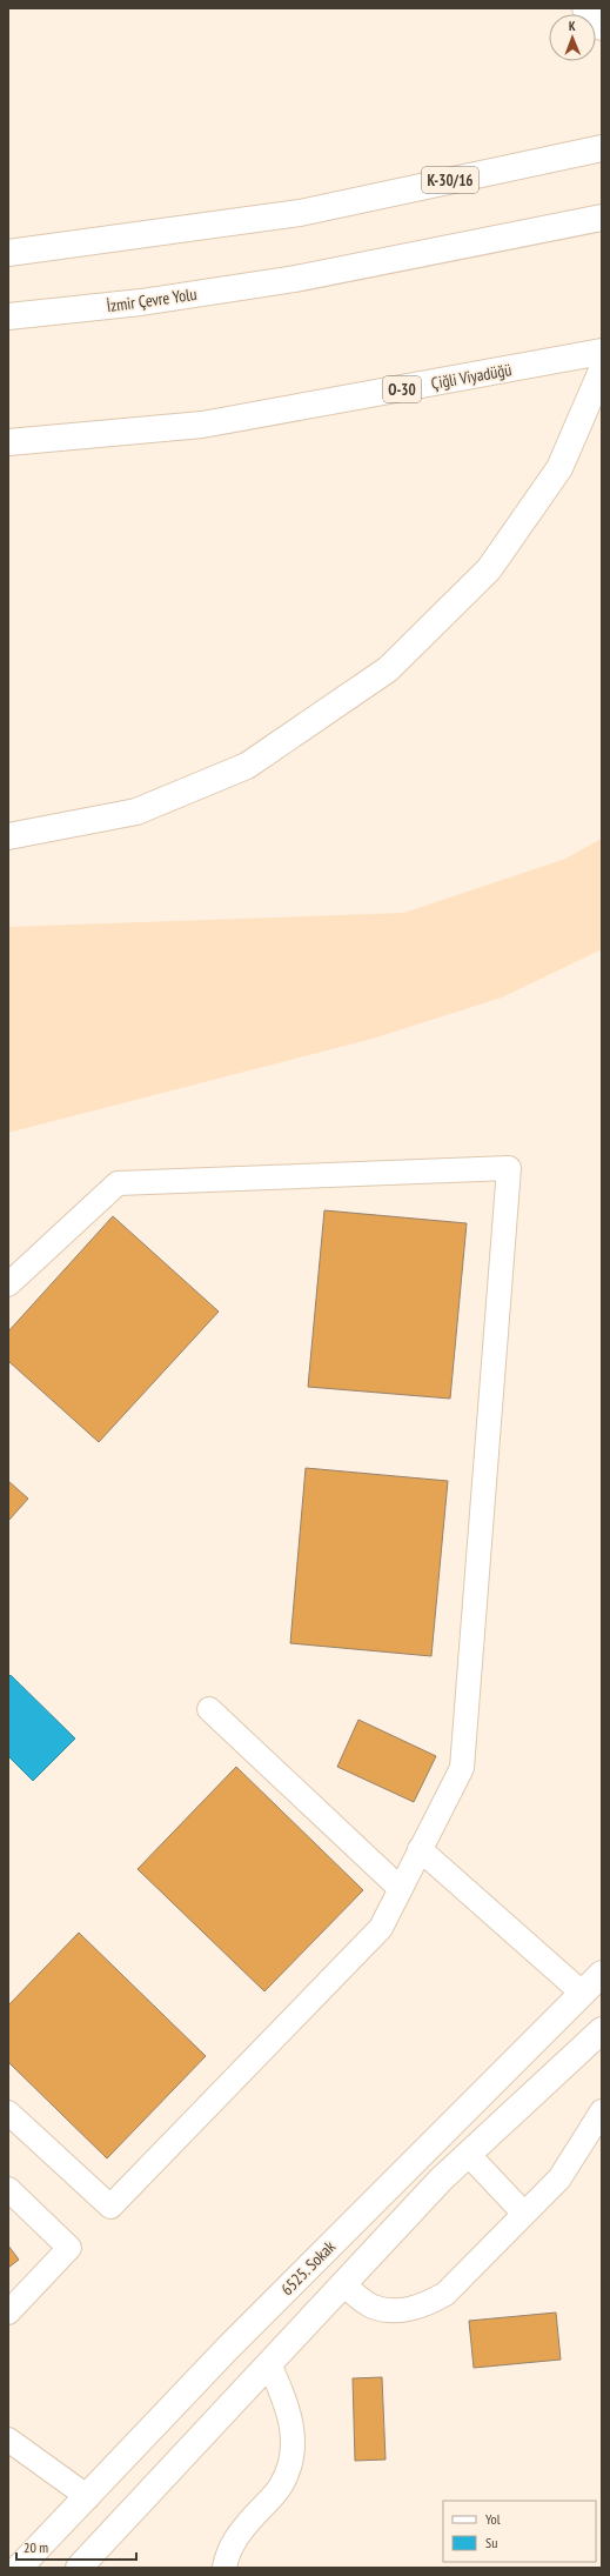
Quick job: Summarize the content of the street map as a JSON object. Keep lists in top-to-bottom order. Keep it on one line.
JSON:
{"streets":{"main road":["K-30/16","İzmir Çevre Yolu","Çiğli Viyadüğü","O-30","6525. Sokak"]},"legend":["Yol","Su"],"scale_bar":"20 m","north":"top"}
